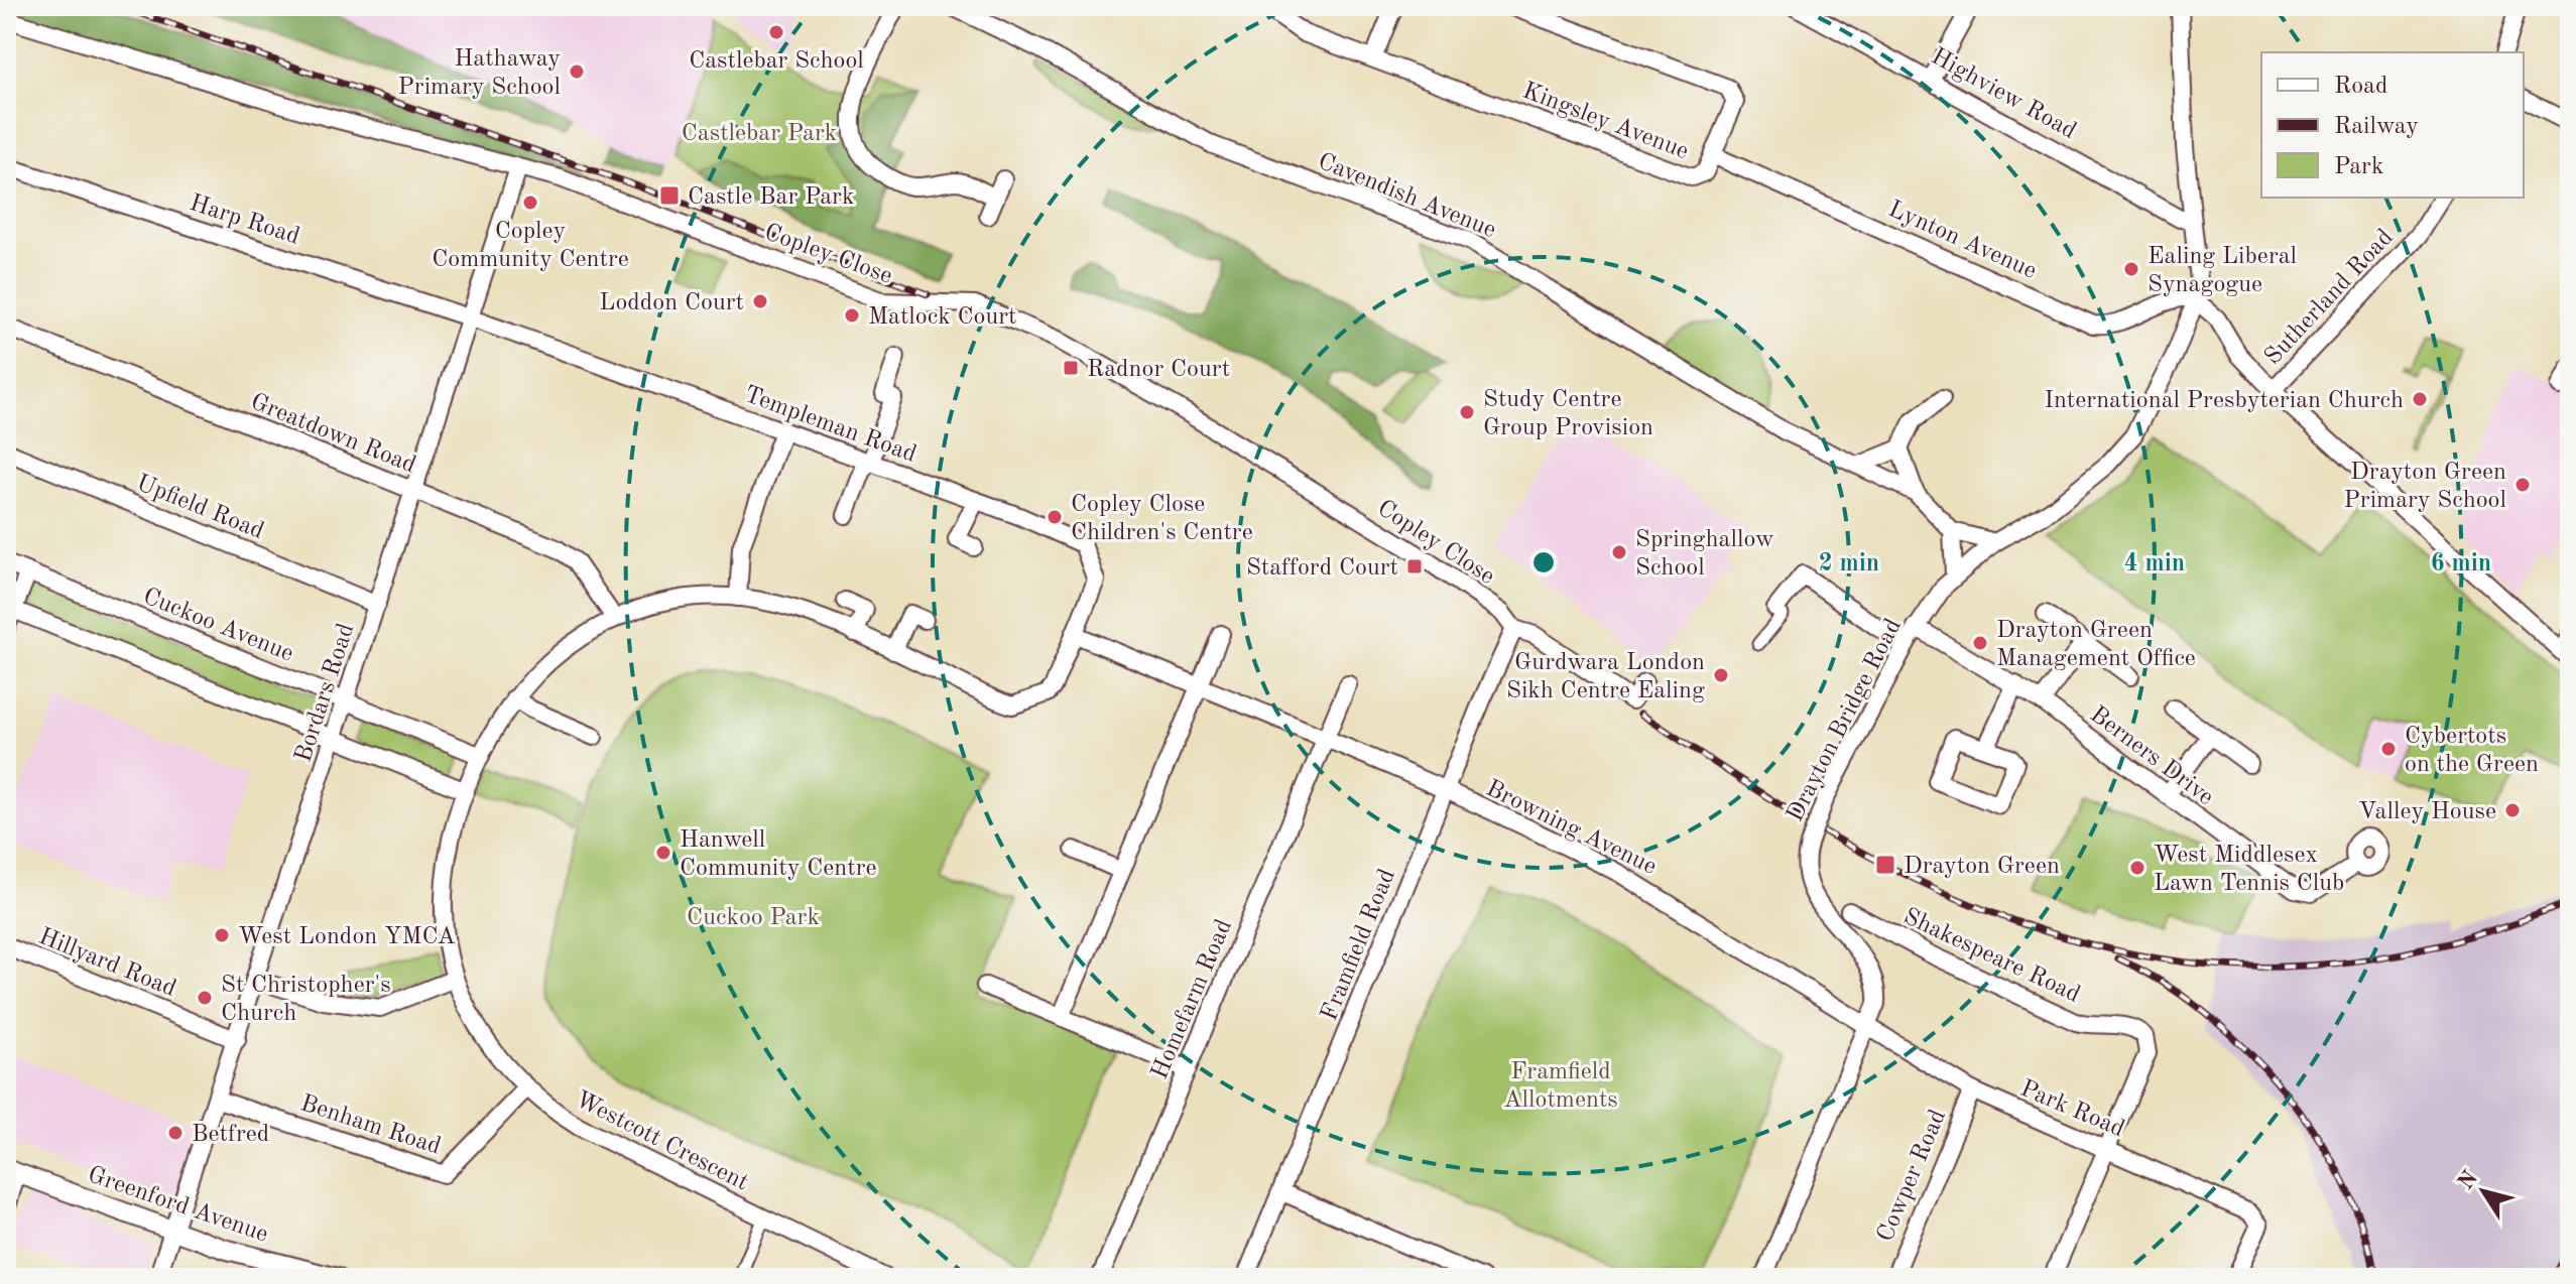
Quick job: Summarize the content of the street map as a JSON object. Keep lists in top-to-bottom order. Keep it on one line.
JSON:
{"streets":{"street":["Highview Road","Kingsley Avenue","Cavendish Avenue","Harp Road","Lynton Avenue","Copley Close","Sutherland Road","Templeman Road","Greatdown Road","Upfield Road","Cuckoo Avenue","Bordars Road","Drayton Bridge Road","Berners Drive","Browning Avenue","Framfield Road","Shakespeare Road","Hillyard Road","Homefarm Road","Park Road","Benham Road","Westcott Crescent","Cowper Road","Greenford Avenue"]},"crossings":[["Kingsley Avenue","Lynton Avenue"],["Harp Road","Templeman Road"],["Harp Road","Bordars Road"],["Lynton Avenue","Drayton Bridge Road"],["Copley Close","Bordars Road"],["Copley Close","Framfield Road"],["Templeman Road","Bordars Road"],["Templeman Road","Browning Avenue"],["Templeman Road","Westcott Crescent"],["Greatdown Road","Bordars Road"],["Greatdown Road","Westcott Crescent"],["Upfield Road","Bordars Road"],["Cuckoo Avenue","Bordars Road"],["Cuckoo Avenue","Westcott Crescent"],["Bordars Road","Hillyard Road"],["Bordars Road","Benham Road"],["Bordars Road","Greenford Avenue"],["Drayton Bridge Road","Berners Drive"],["Drayton Bridge Road","Browning Avenue"],["Drayton Bridge Road","Park Road"],["Browning Avenue","Framfield Road"],["Browning Avenue","Homefarm Road"],["Browning Avenue","Park Road"],["Browning Avenue","Westcott Crescent"],["Shakespeare Road","Park Road"],["Park Road","Cowper Road"],["Benham Road","Westcott Crescent"]],"parks":["Castlebar Park","Cuckoo Park","Framfield Allotments"],"places":{"other":["Castlebar School","Hathaway Primary School","Copley Community Centre","Ealing Liberal Synagogue","Loddon Court","Matlock Court","International Presbyterian Church","Study Centre Group Provision","Drayton Green Primary School","Copley Close Children's Centre","Springhallow School","Drayton Green Management Office","Gurdwara London Sikh Centre Ealing","Cybertots on the Green","Valley House","Hanwell Community Centre","West Middlesex Lawn Tennis Club","West London YMCA","St Christopher's Church","Betfred"],"transit":["Castle Bar Park","Radnor Court","Stafford Court","Drayton Green"]},"legend":["Road","Railway","Park"],"north":"top left","rings":["2 min","4 min","6 min"]}
